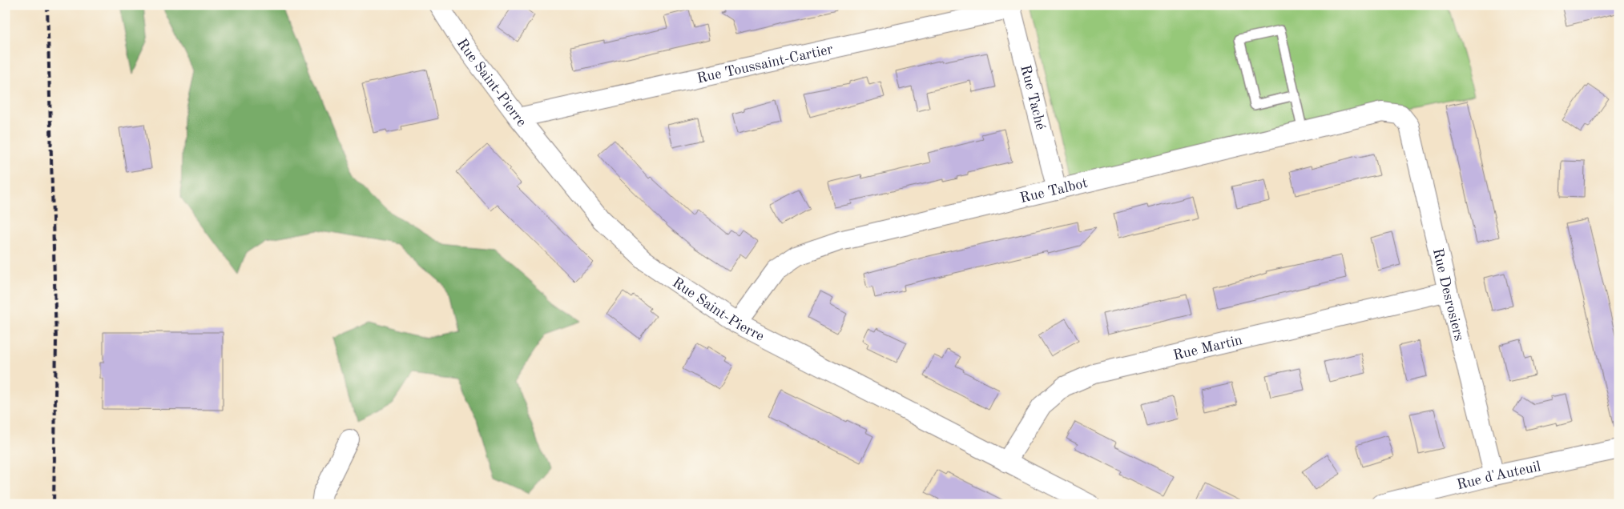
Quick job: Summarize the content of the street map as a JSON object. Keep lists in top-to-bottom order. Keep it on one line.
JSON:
{"streets":{"street":["Rue Toussaint-Cartier","Rue Saint-Pierre","Rue Taché","Rue Talbot","Rue Desrosiers","Rue Martin","Rue d'Auteuil"]},"crossings":[["Rue Toussaint-Cartier","Rue Saint-Pierre"],["Rue Toussaint-Cartier","Rue Taché"],["Rue Saint-Pierre","Rue Talbot"],["Rue Saint-Pierre","Rue Martin"],["Rue Taché","Rue Talbot"],["Rue Talbot","Rue Desrosiers"],["Rue Desrosiers","Rue Martin"],["Rue Desrosiers","Rue d'Auteuil"]]}
